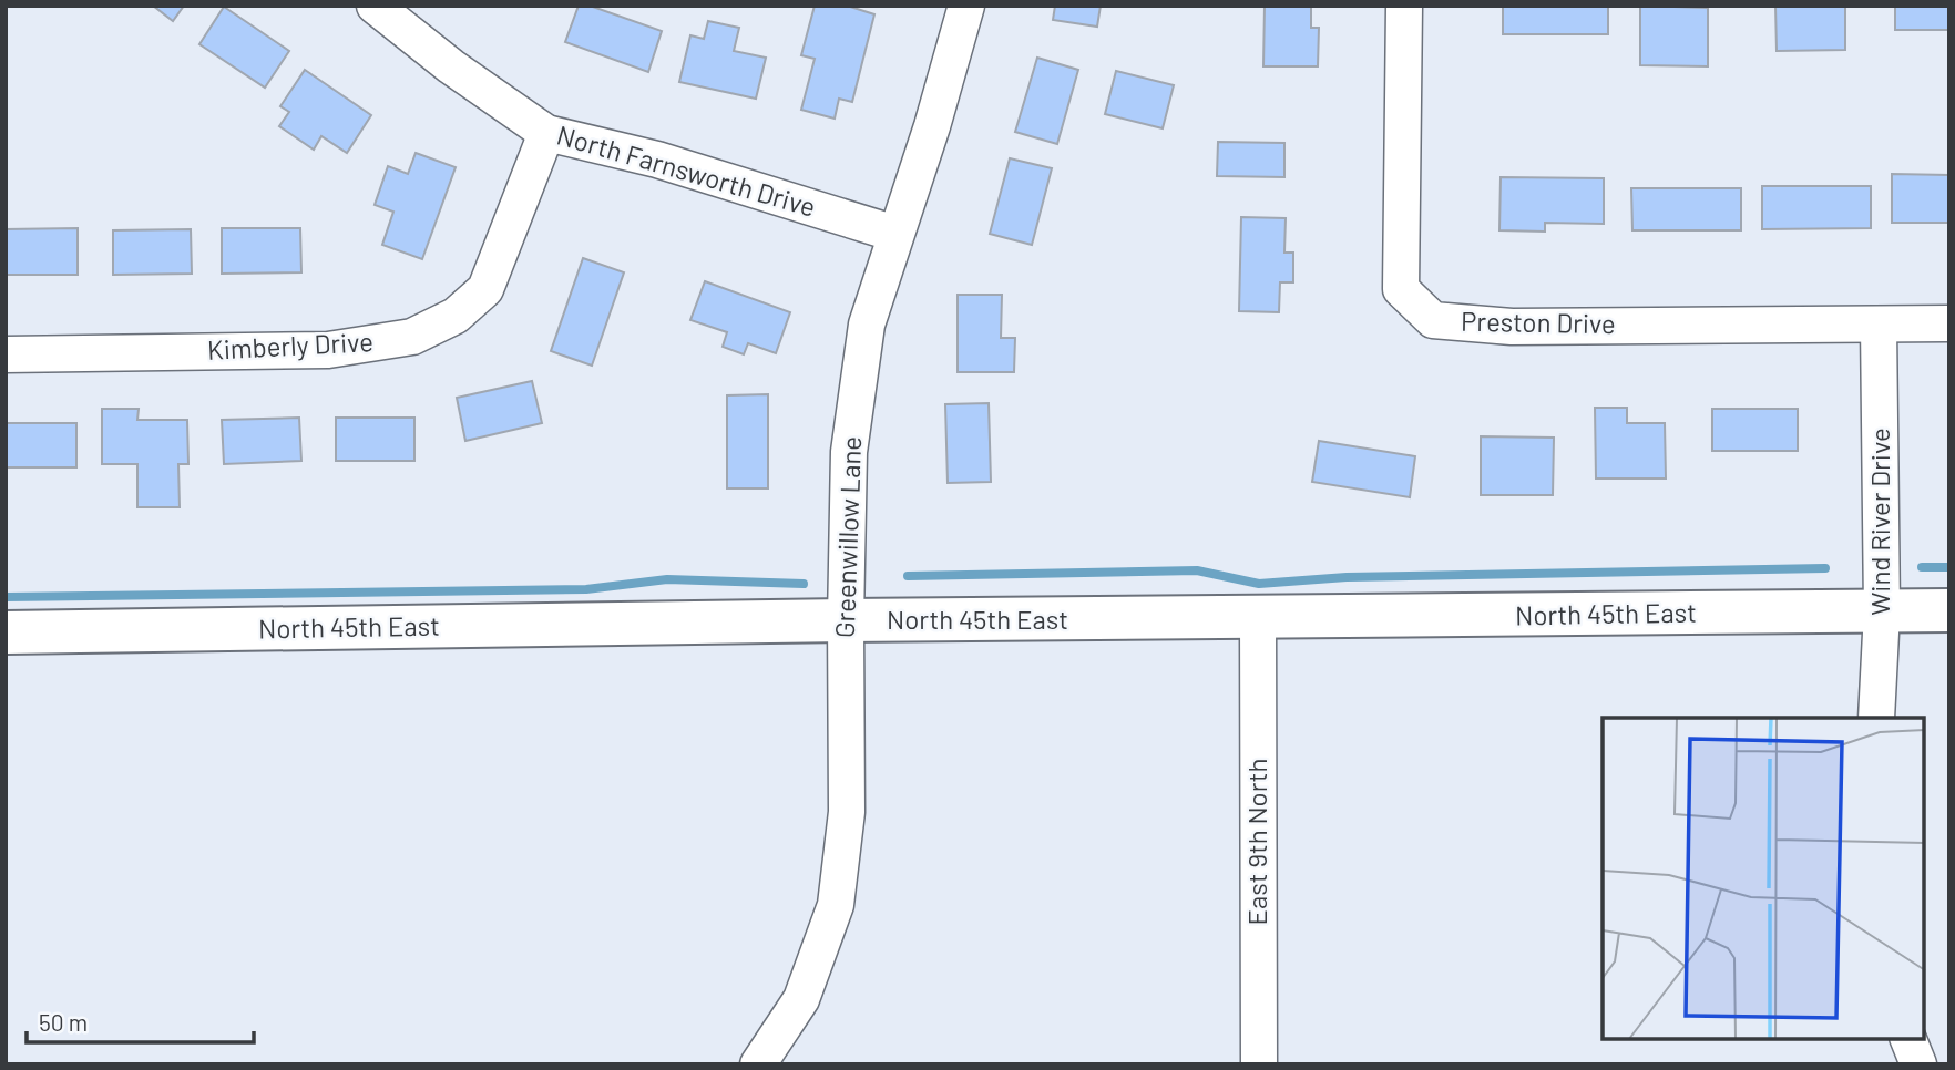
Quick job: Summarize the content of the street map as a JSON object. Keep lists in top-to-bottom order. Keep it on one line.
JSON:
{"streets":{"main road":["North 45th East"],"street":["North Farnsworth Drive","Preston Drive","Kimberly Drive","Wind River Drive","Greenwillow Lane","East 9th North"]},"crossings":[["North Farnsworth Drive","Kimberly Drive"],["North Farnsworth Drive","Greenwillow Lane"],["Preston Drive","Wind River Drive"],["Wind River Drive","North 45th East"],["Greenwillow Lane","North 45th East"],["North 45th East","East 9th North"]],"scale_bar":"50 m"}
